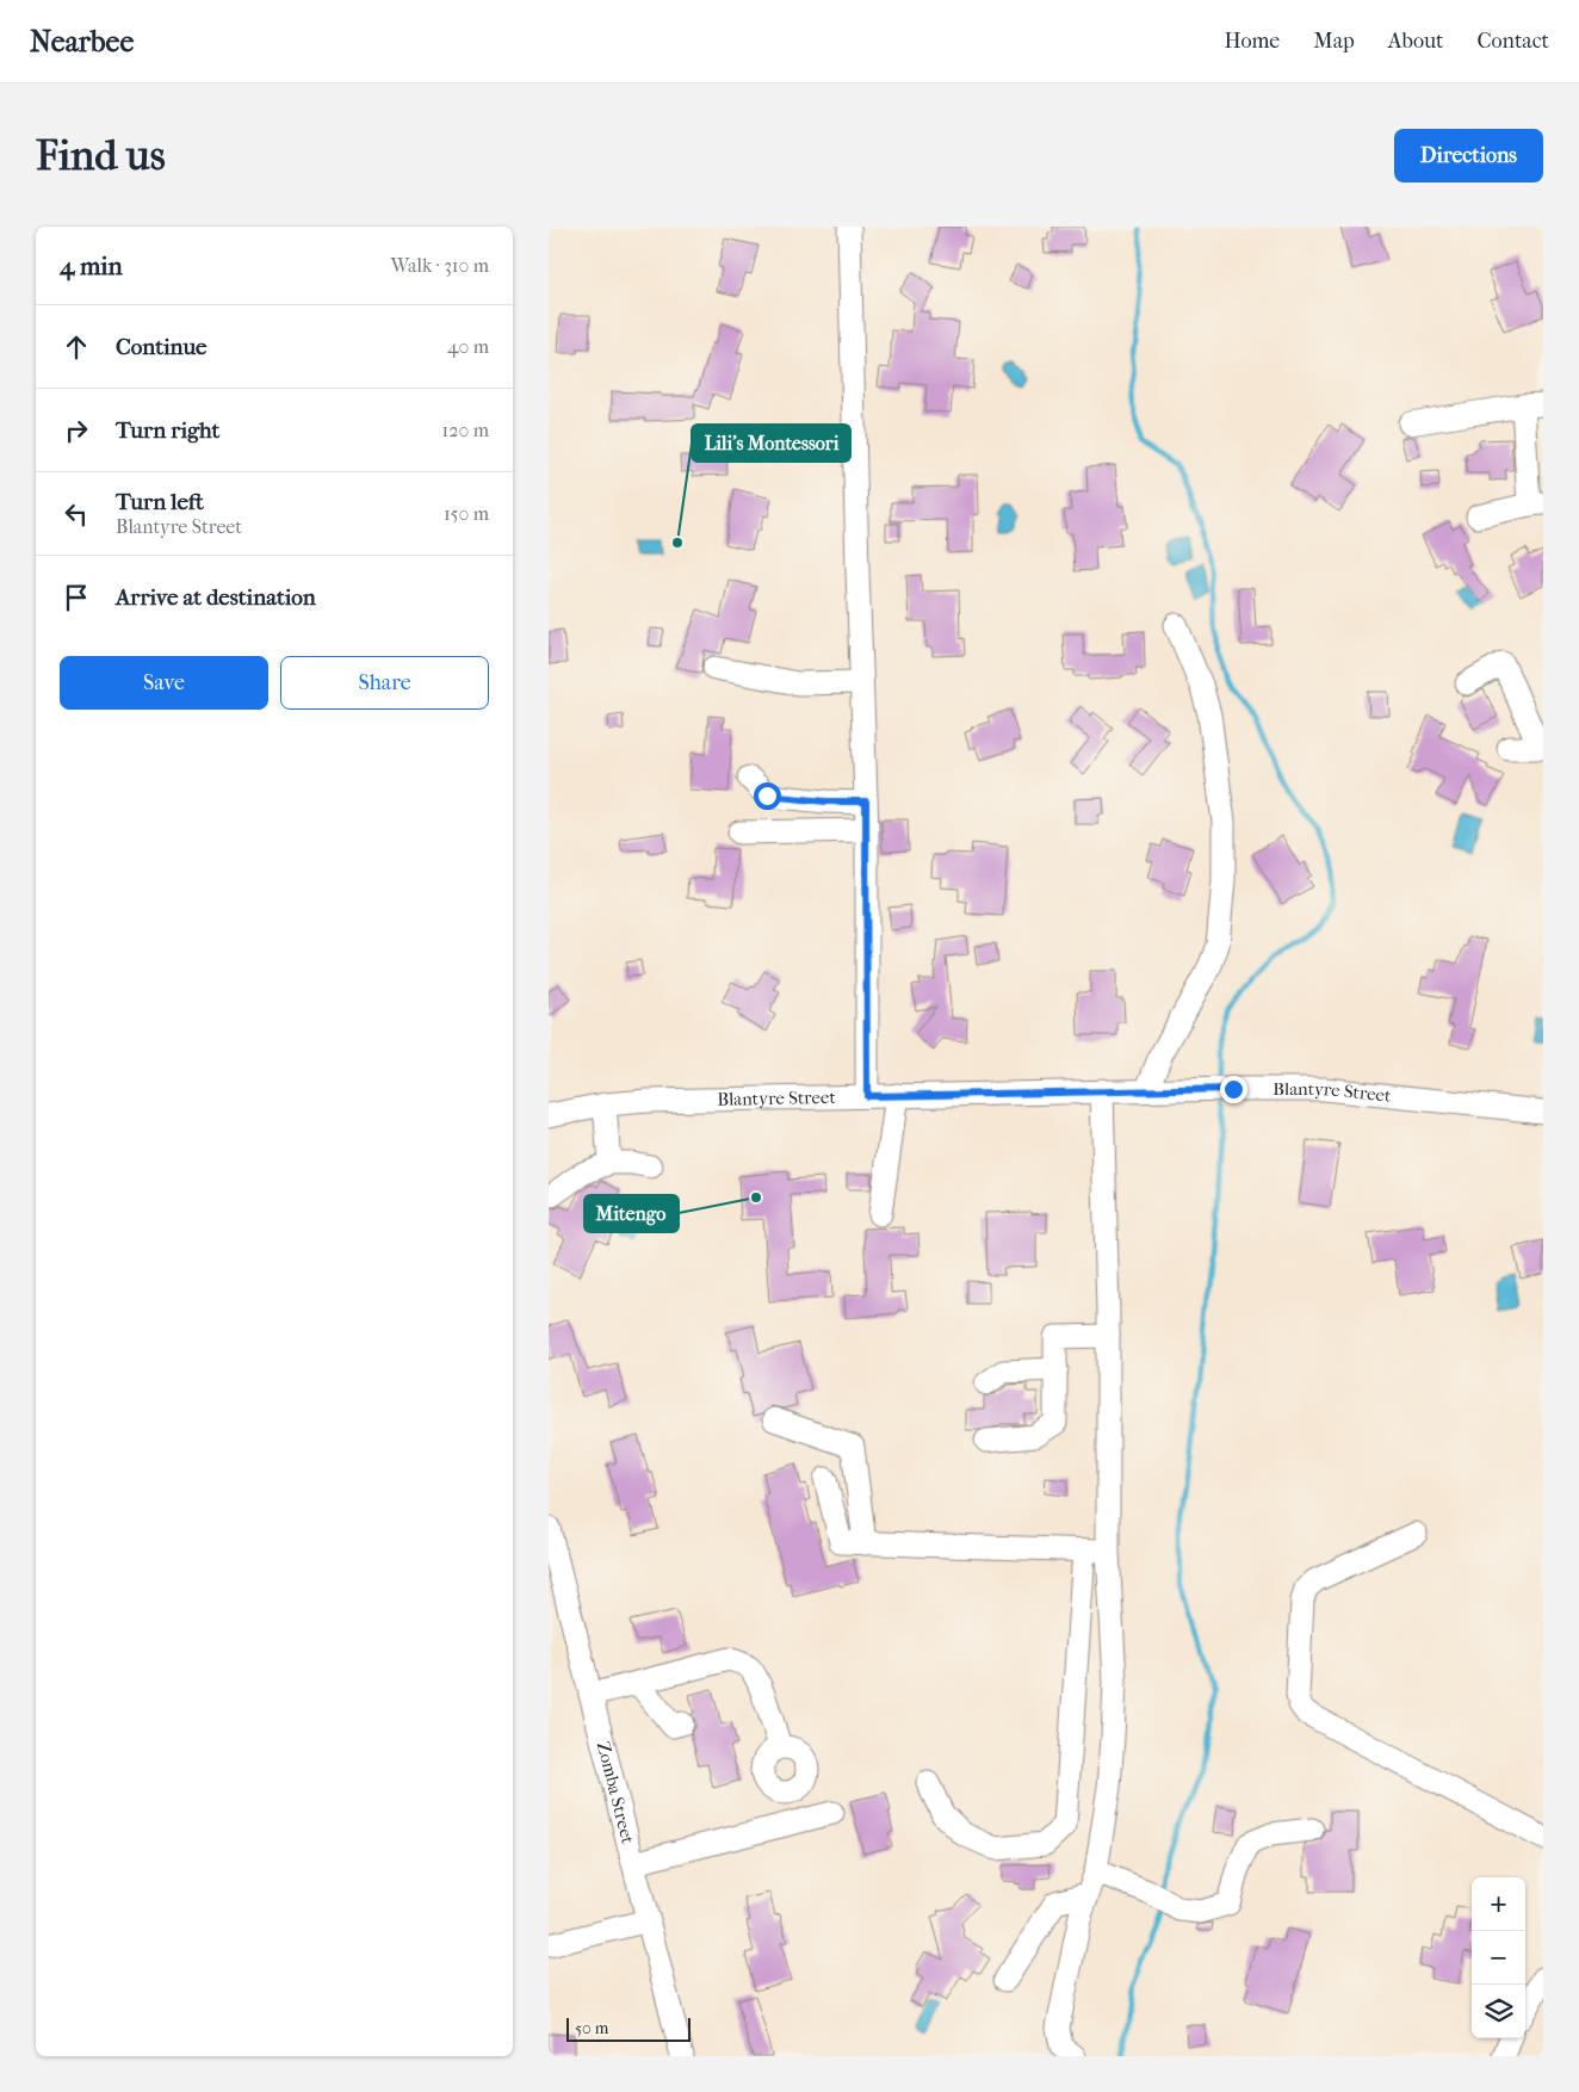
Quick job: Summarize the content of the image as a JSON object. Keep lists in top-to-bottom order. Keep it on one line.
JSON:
{"streets":{"street":["Blantyre Street","Zomba Street"]},"places":["Lili's Montessori","Mitengo"],"scale_bar":"50 m","page":{"header":"Nearbee","nav":["Home","Map","About","Contact"],"buttons":["Directions",["Save","Share"]],"title":"Find us","heading":["4 min","Walk · 310 m"],"list":[["Continue","40 m"],["Turn right","120 m"],["Turn left","Blantyre Street","150 m"],"Arrive at destination"],"map_buttons":["+","−"],"scale":"50 m"}}
